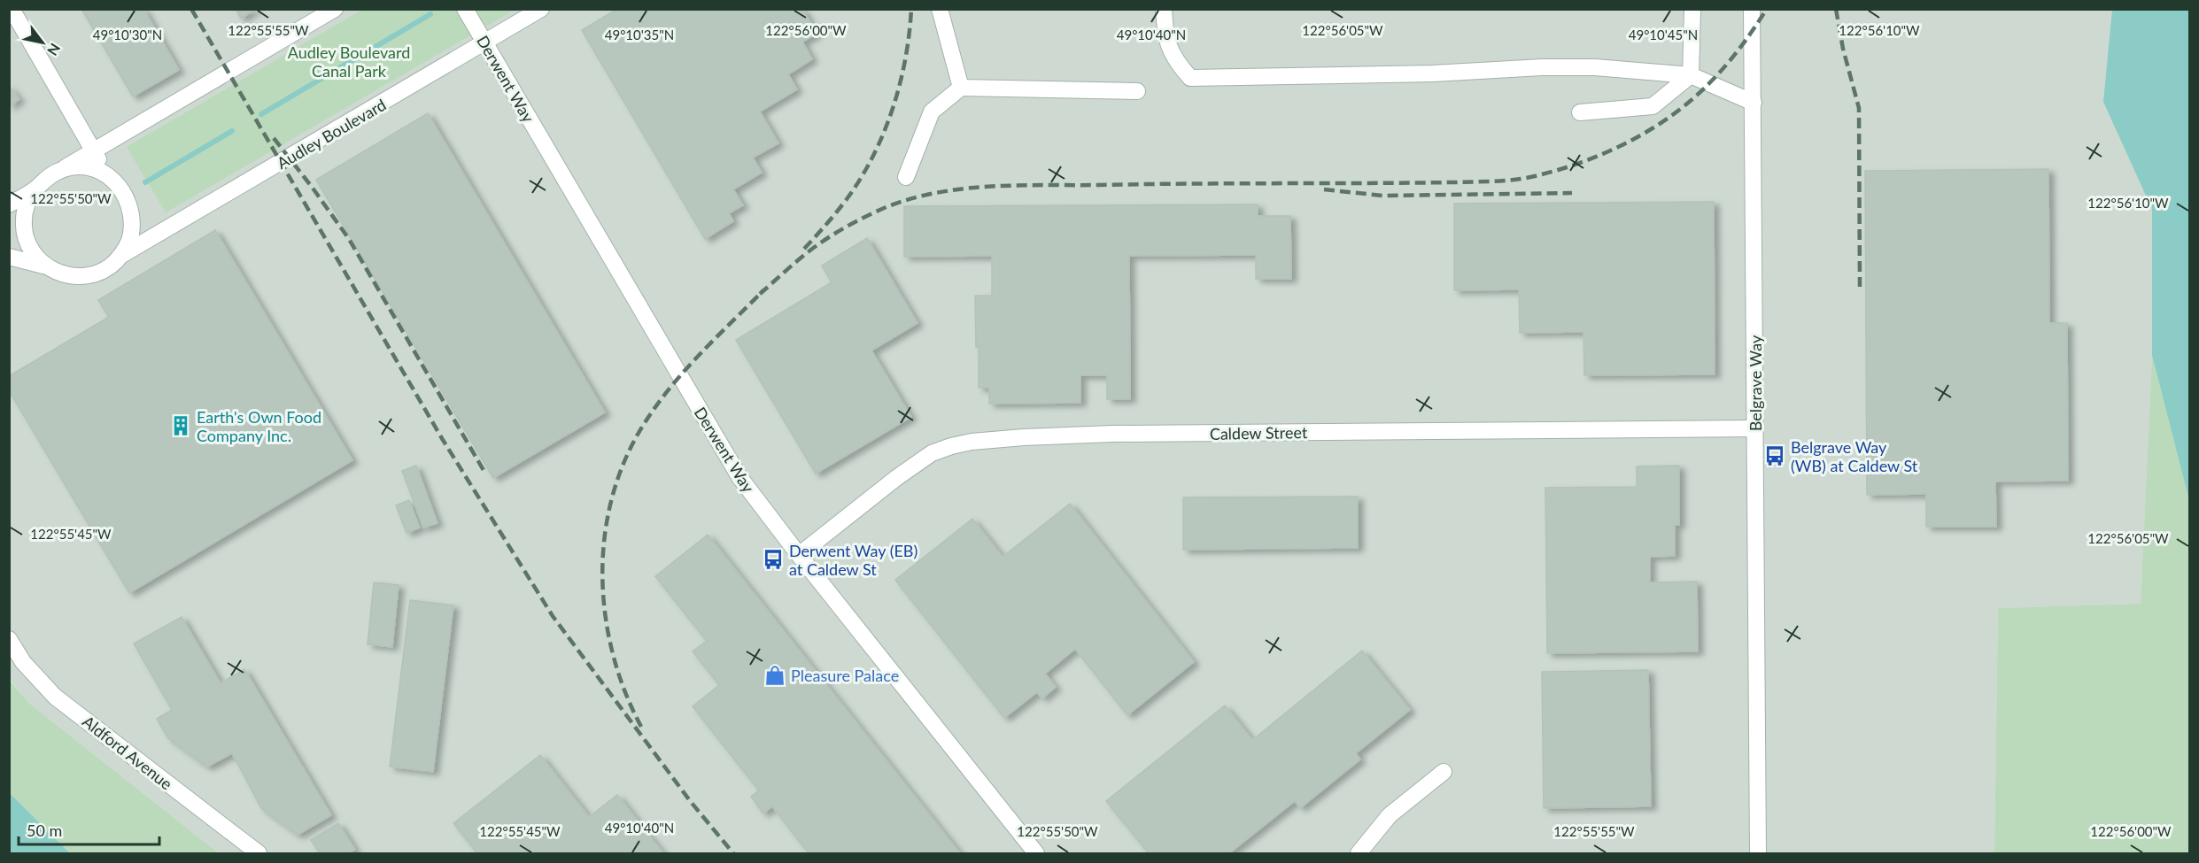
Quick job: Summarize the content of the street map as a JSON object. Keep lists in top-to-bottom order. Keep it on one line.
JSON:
{"streets":{"street":["Derwent Way","Audley Boulevard","Belgrave Way","Caldew Street","Aldford Avenue"]},"crossings":[["Derwent Way","Audley Boulevard"],["Derwent Way","Caldew Street"],["Belgrave Way","Caldew Street"]],"parks":["Audley Boulevard Canal Park"],"places":{"building":["Earth's Own Food Company Inc."],"bus stop":["Belgrave Way (WB) at Caldew St","Derwent Way (EB) at Caldew St"],"shop":["Pleasure Palace"]},"scale_bar":"50 m","north":"bottom right","coordinates":["122°56'00\"W","122°55'55\"W","122°56'05\"W","122°56'10\"W","49°10'30\"N","49°10'35\"N","49°10'40\"N","49°10'45\"N","122°55'50\"W","122°55'45\"W"]}
